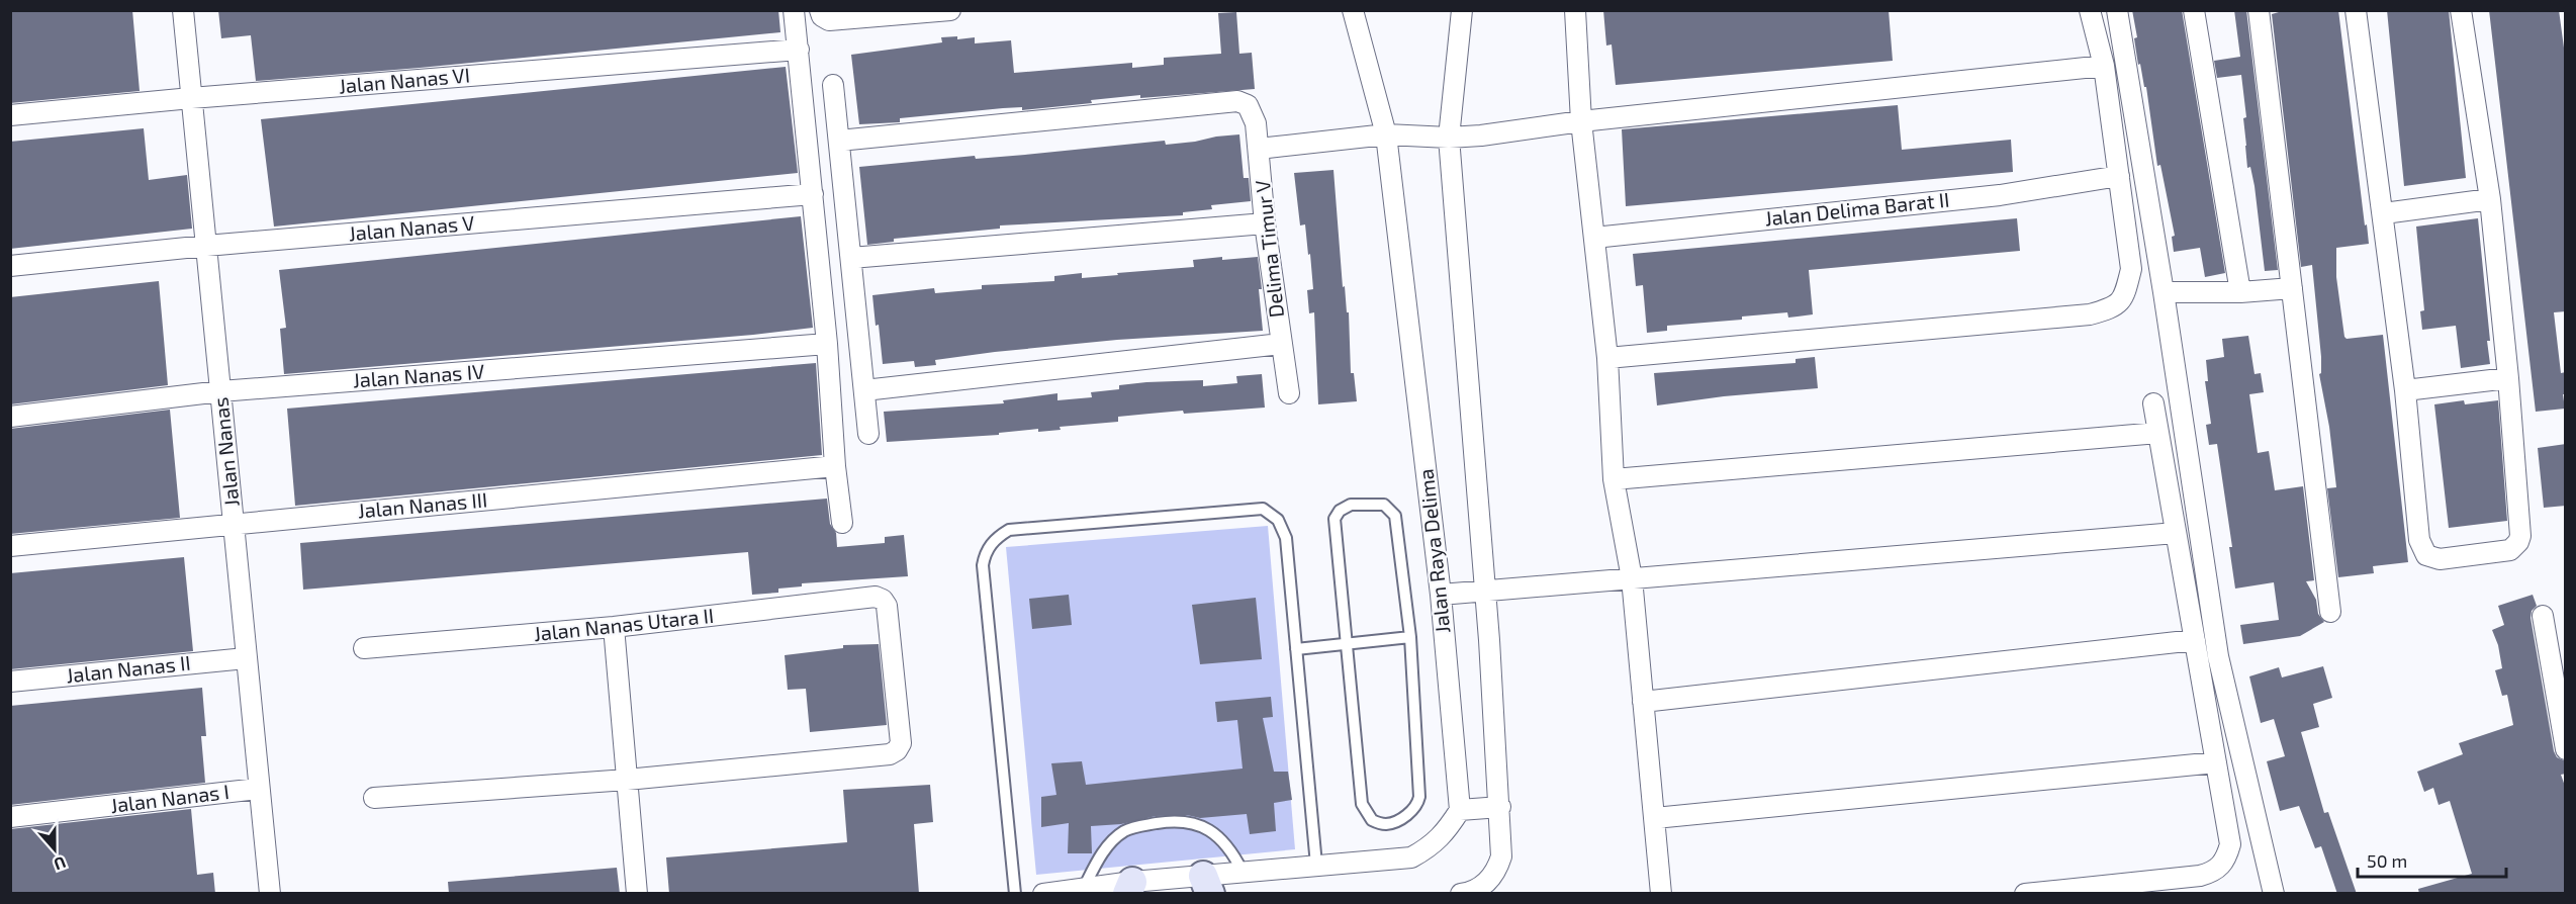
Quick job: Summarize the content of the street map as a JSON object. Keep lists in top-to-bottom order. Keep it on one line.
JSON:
{"streets":{"street":["Jalan Nanas VI","Jalan Delima Barat II","Jalan Nanas V","Delima Timur V","Jalan Nanas IV","Jalan Nanas","Jalan Nanas III","Jalan Raya Delima","Jalan Nanas Utara II","Jalan Nanas II","Jalan Nanas I"]},"crossings":[["Jalan Nanas VI","Jalan Nanas"],["Jalan Nanas V","Jalan Nanas"],["Jalan Nanas IV","Jalan Nanas"],["Jalan Nanas","Jalan Nanas III"],["Jalan Nanas","Jalan Nanas II"],["Jalan Nanas","Jalan Nanas I"]],"scale_bar":"50 m","north":"bottom"}
